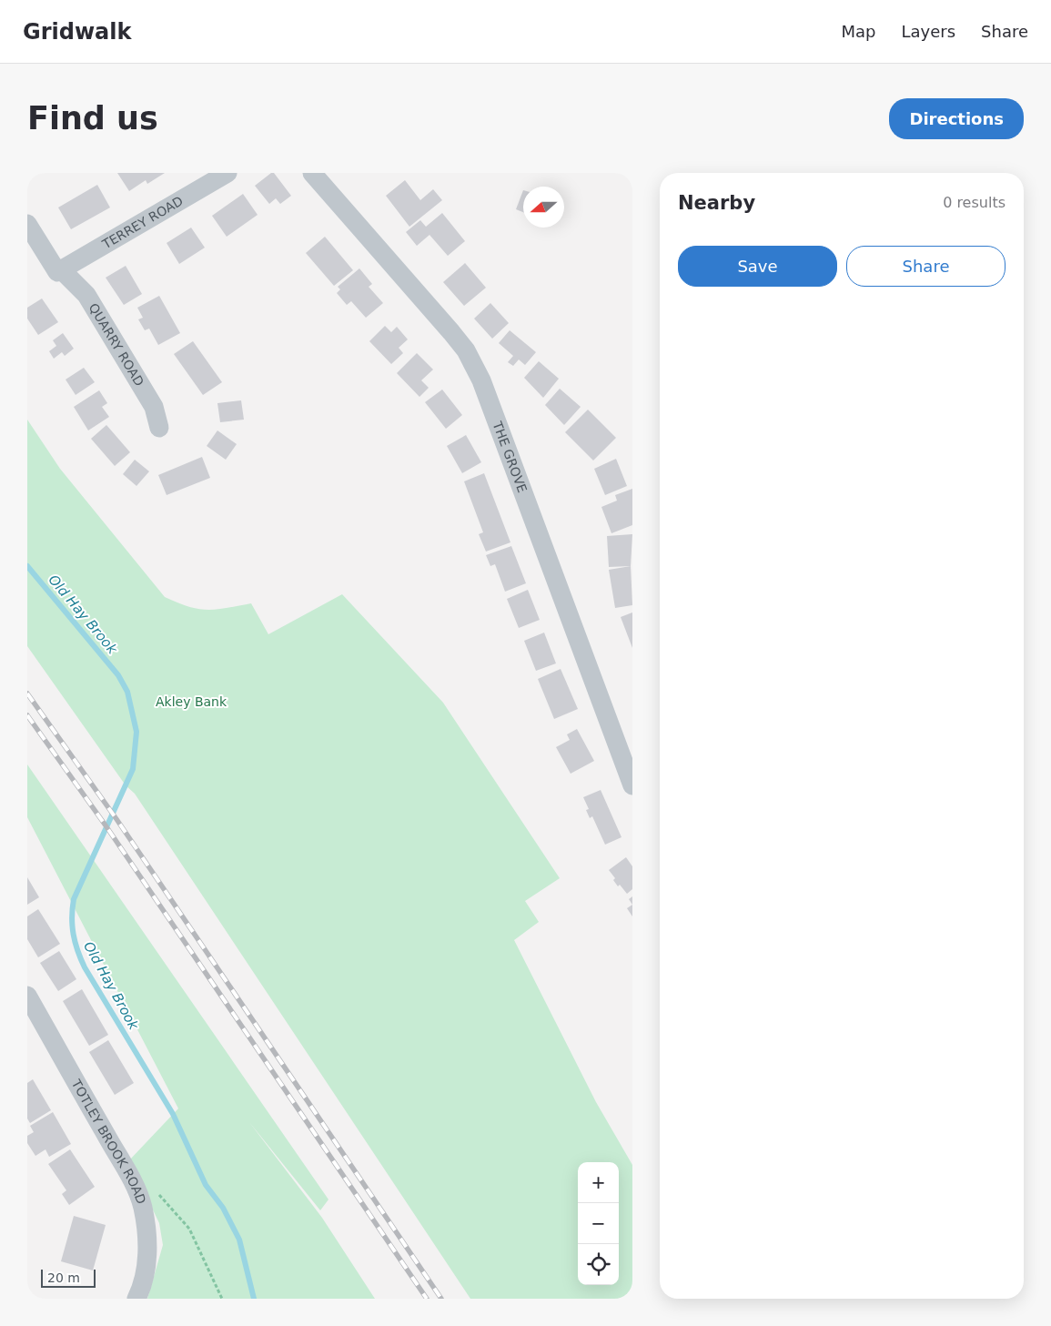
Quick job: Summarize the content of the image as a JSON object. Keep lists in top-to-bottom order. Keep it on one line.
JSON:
{"streets":{"street":["TERREY ROAD","QUARRY ROAD","THE GROVE","TOTLEY BROOK ROAD"]},"crossings":[["TERREY ROAD","QUARRY ROAD"]],"water":["Old Hay Brook"],"parks":["Akley Bank"],"scale_bar":"20 m","north":"left","page":{"header":"Gridwalk","nav":["Map","Layers","Share"],"buttons":["Directions",["Save","Share"]],"title":"Find us","heading":["Nearby","0 results"],"map_buttons":["+","−"],"scale":"20 m"}}
